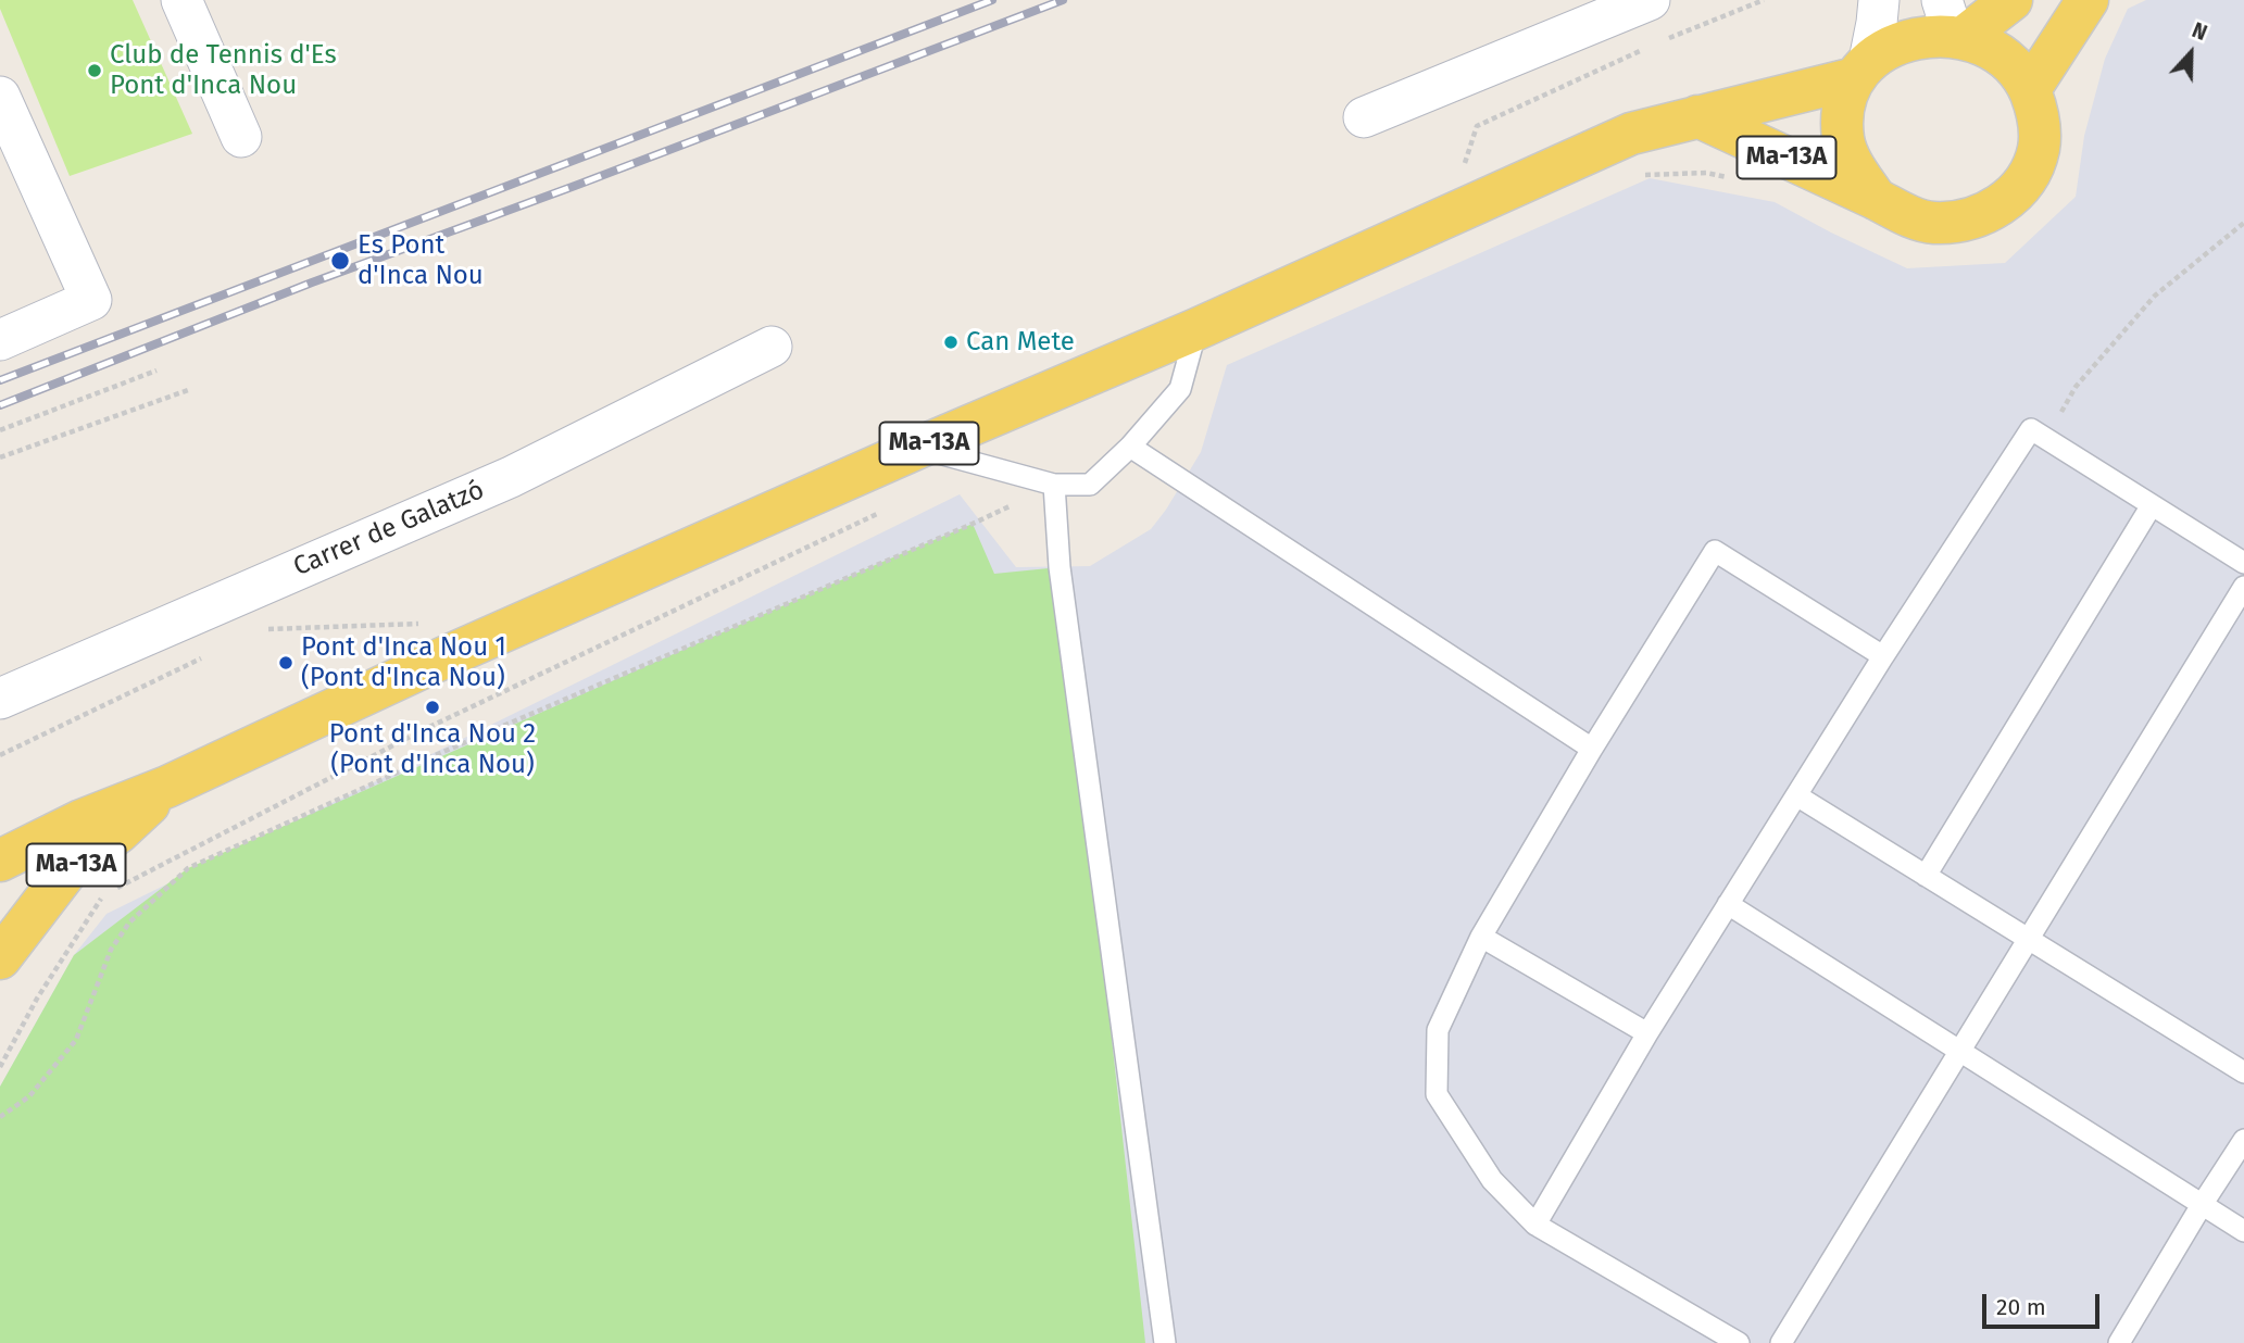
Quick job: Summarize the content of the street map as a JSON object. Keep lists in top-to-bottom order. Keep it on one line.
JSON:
{"streets":{"main road":["Ma-13A"],"street":["Carrer de Galatzó"]},"places":["Club de Tennis d'Es Pont d'Inca Nou","Es Pont d'Inca Nou","Can Mete","Pont d'Inca Nou 1 (Pont d'Inca Nou)","Pont d'Inca Nou 2 (Pont d'Inca Nou)"],"scale_bar":"20 m","north":"top"}
